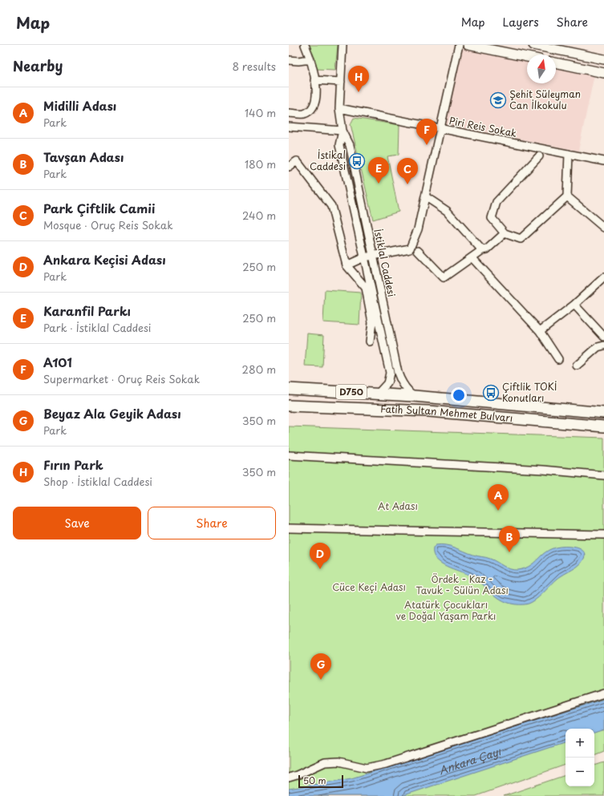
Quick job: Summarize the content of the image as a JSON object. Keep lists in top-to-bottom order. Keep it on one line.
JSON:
{"streets":{"highway":["D750","Fatih Sultan Mehmet Bulvarı"],"street":["Piri Reis Sokak","İstiklal Caddesi"]},"crossings":[["Piri Reis Sokak","İstiklal Caddesi"],["İstiklal Caddesi","Fatih Sultan Mehmet Bulvarı"]],"water":["Ankara Çayı"],"parks":["At Adası","Ördek - Kaz - Tavuk - Sülün Adası","Cüce Keçi Adası","Atatürk Çocukları ve Doğal Yaşam Parkı"],"places":{"school or university":["Şehit Süleyman Can İlkokulu"],"bus stop":["İstikal Caddesi","Çiftlik TOKİ Konutları"]},"scale_bar":"50 m","north":"top","page":{"header":"Map","nav":["Map","Layers","Share"],"heading":["Nearby","8 results"],"pins":["H","F","E","C","A","B","D","G"],"list":[{"mark":"A","name":"Midilli Adası","note":"Park","value":"140 m"},{"mark":"B","name":"Tavşan Adası","note":"Park","value":"180 m"},{"mark":"C","name":"Park Çiftlik Camii","note":"Mosque · Oruç Reis Sokak","value":"240 m"},{"mark":"D","name":"Ankara Keçisi Adası","note":"Park","value":"250 m"},{"mark":"E","name":"Karanfil Parkı","note":"Park · İstiklal Caddesi","value":"250 m"},{"mark":"F","name":"A101","note":"Supermarket · Oruç Reis Sokak","value":"280 m"},{"mark":"G","name":"Beyaz Ala Geyik Adası","note":"Park","value":"350 m"},{"mark":"H","name":"Fırın Park","note":"Shop · İstiklal Caddesi","value":"350 m"}],"buttons":["Save","Share"],"map_buttons":["+","−"],"scale":"50 m"}}
